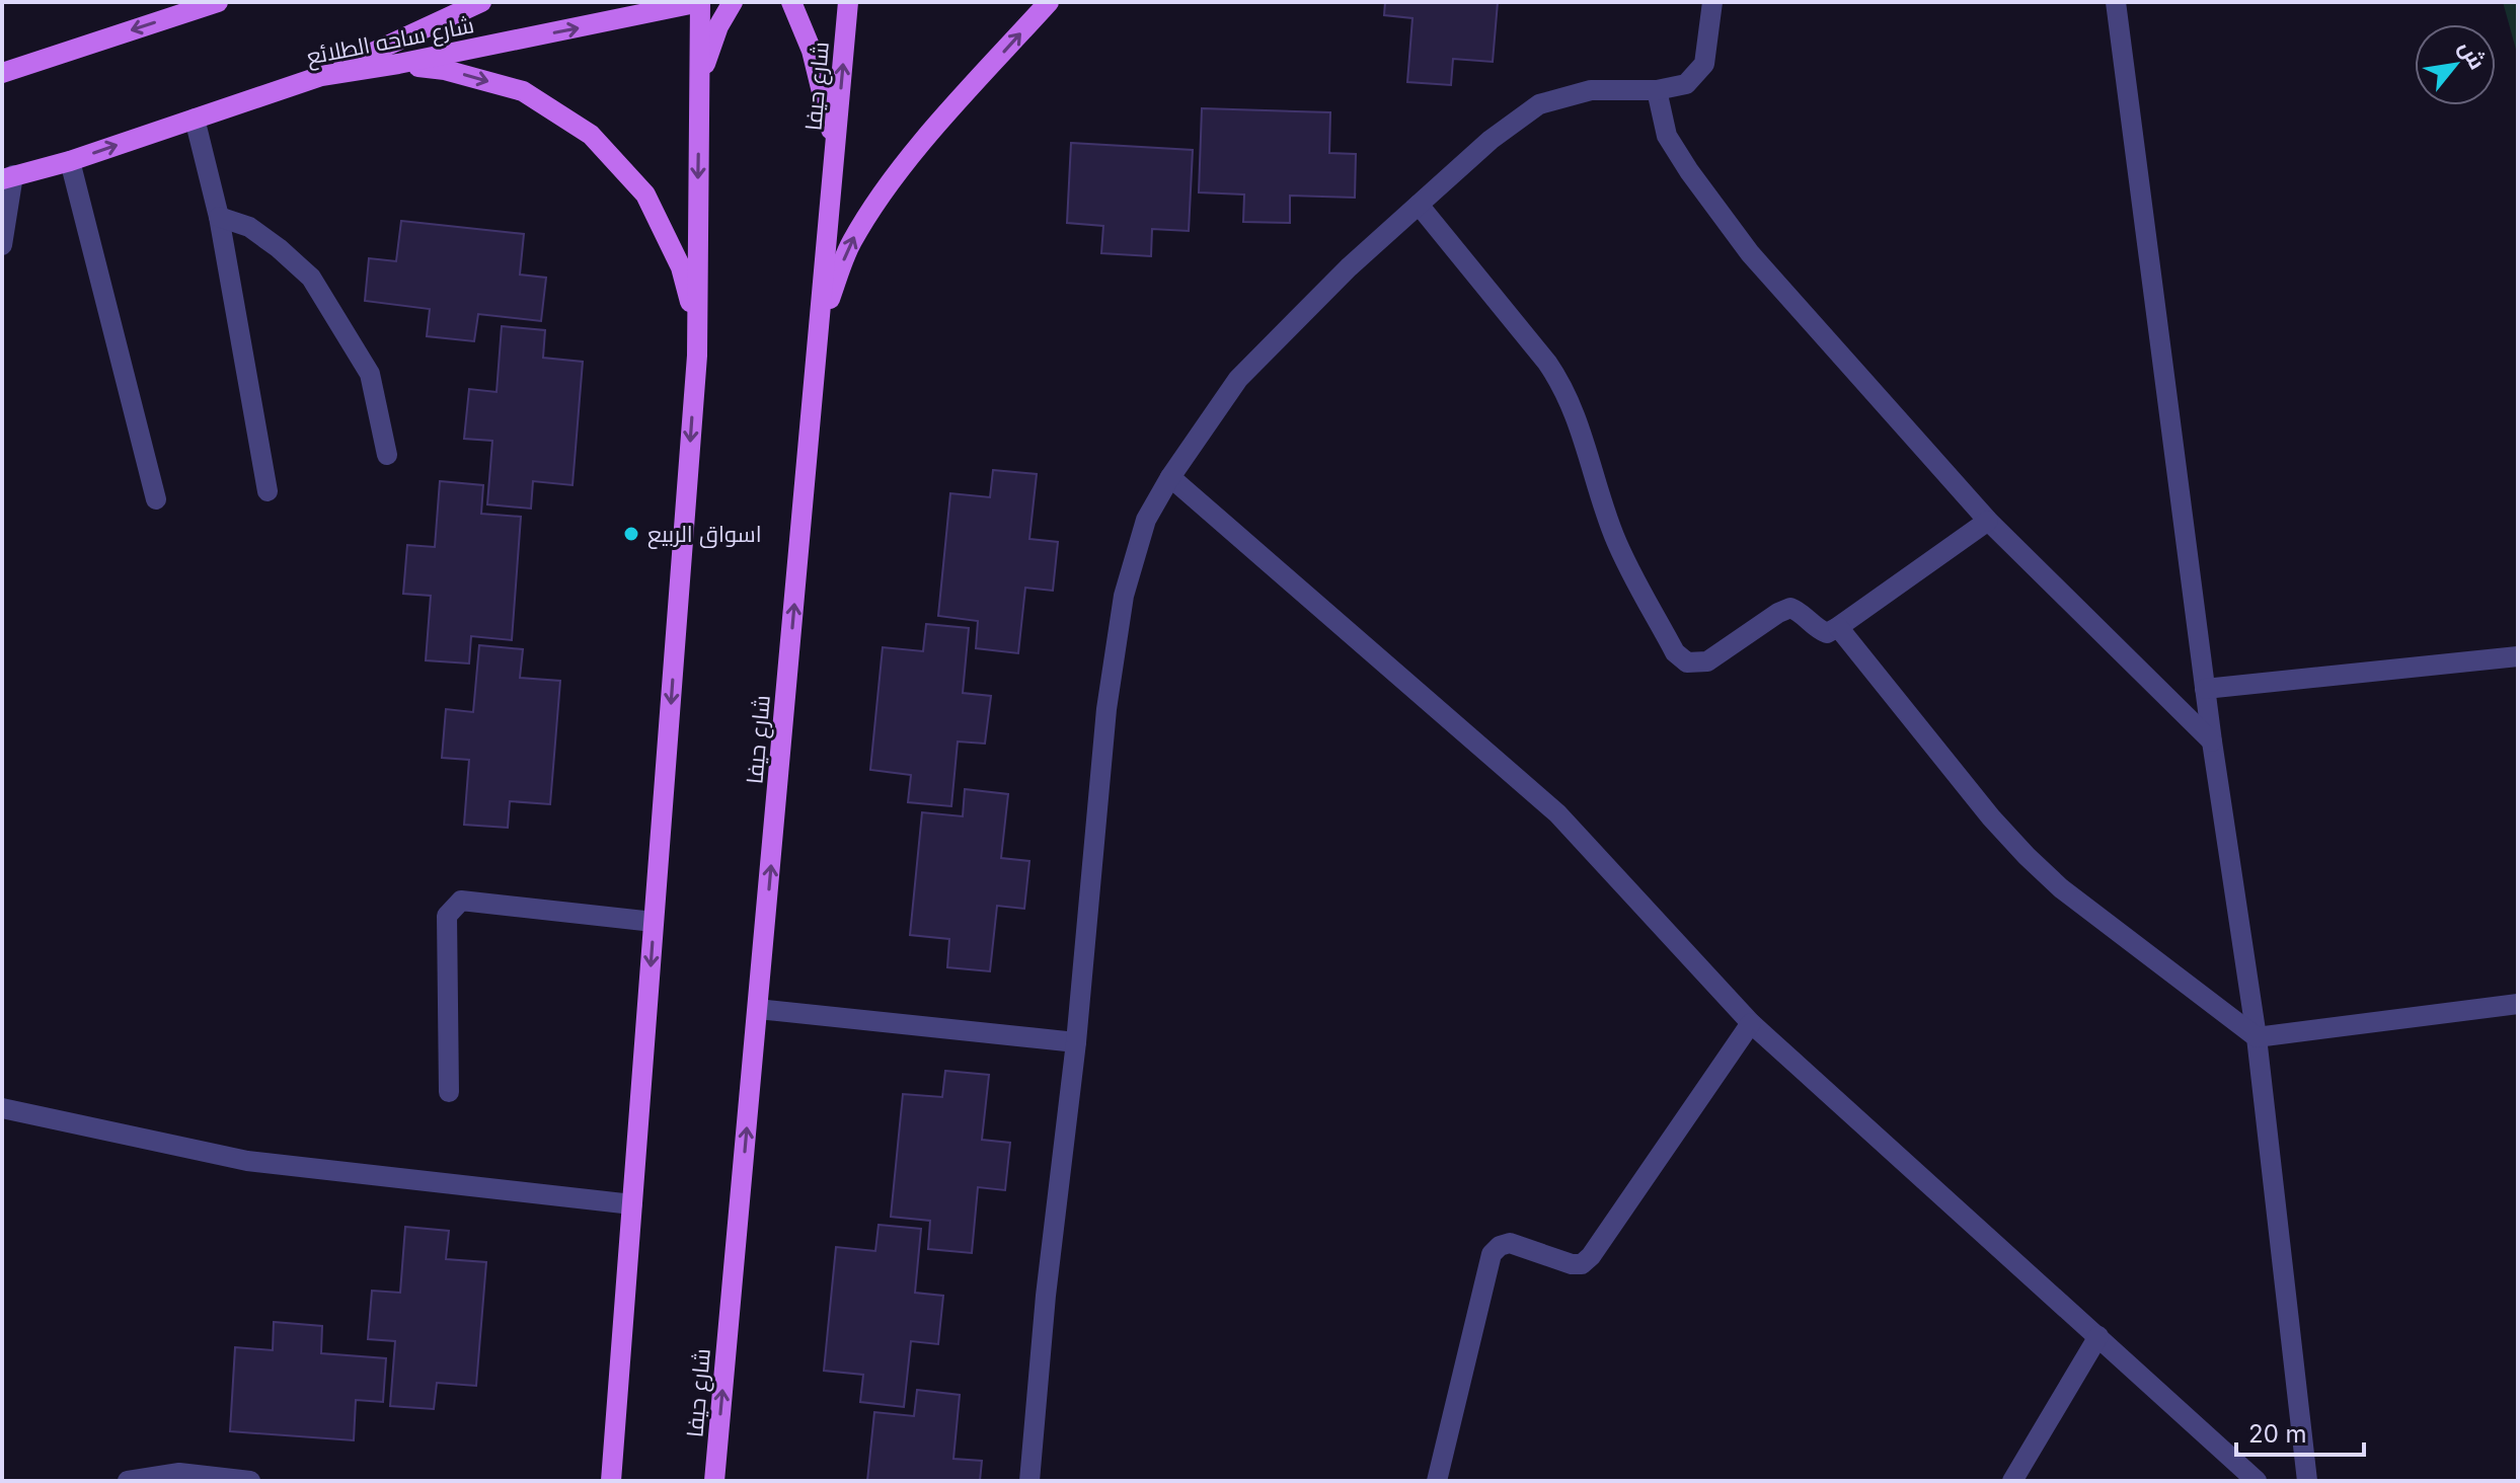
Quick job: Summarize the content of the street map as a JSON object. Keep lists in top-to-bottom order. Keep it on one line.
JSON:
{"streets":{"main road":["شارع ساحه الطلائع","شارع حيفا"]},"places":["اسواق الربيع"],"scale_bar":"20 m","north":"top right"}
